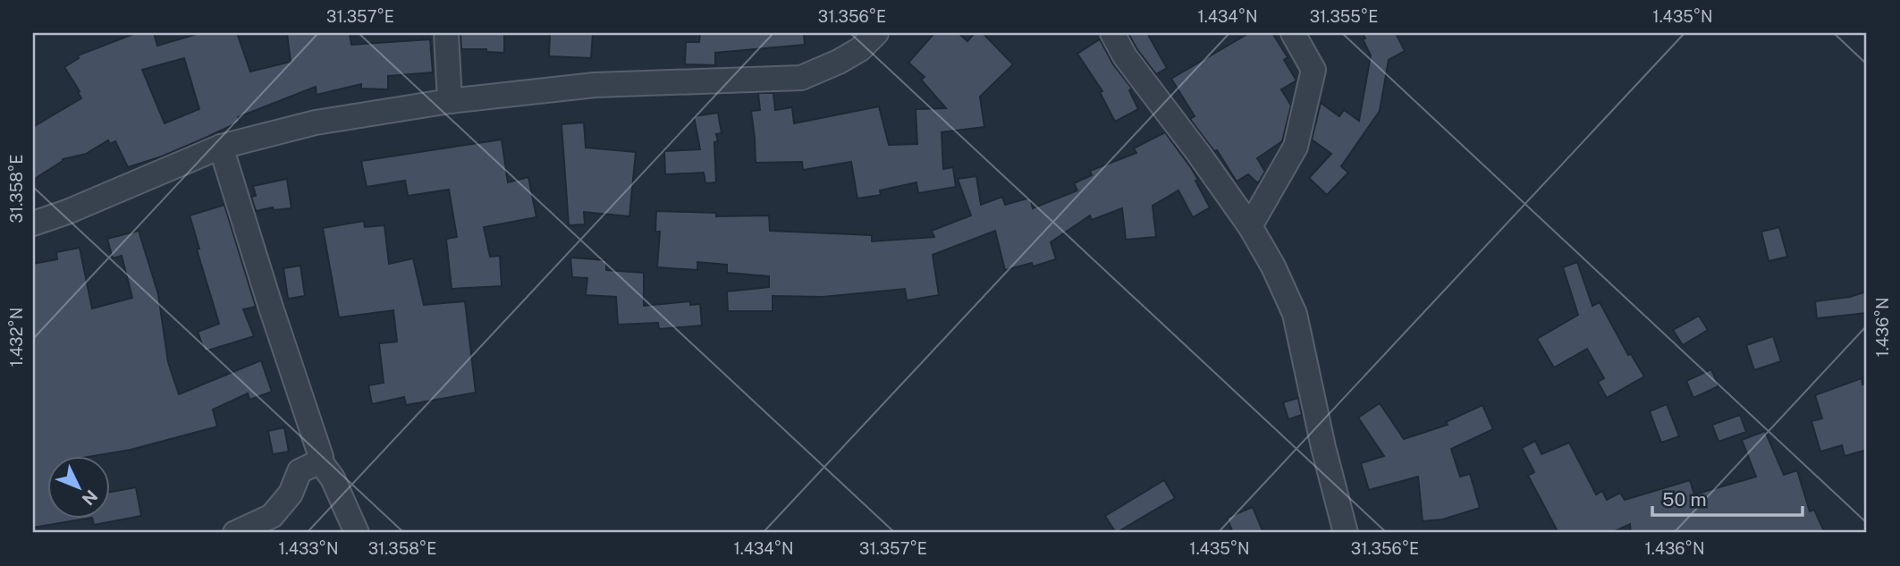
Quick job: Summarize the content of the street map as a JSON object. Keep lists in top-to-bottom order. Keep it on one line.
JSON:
{"scale_bar":"50 m","north":"bottom right","coordinates":["31.357°E","31.356°E","1.434°N","31.355°E","1.435°N","31.358°E","1.436°N","1.432°N","1.433°N"]}
